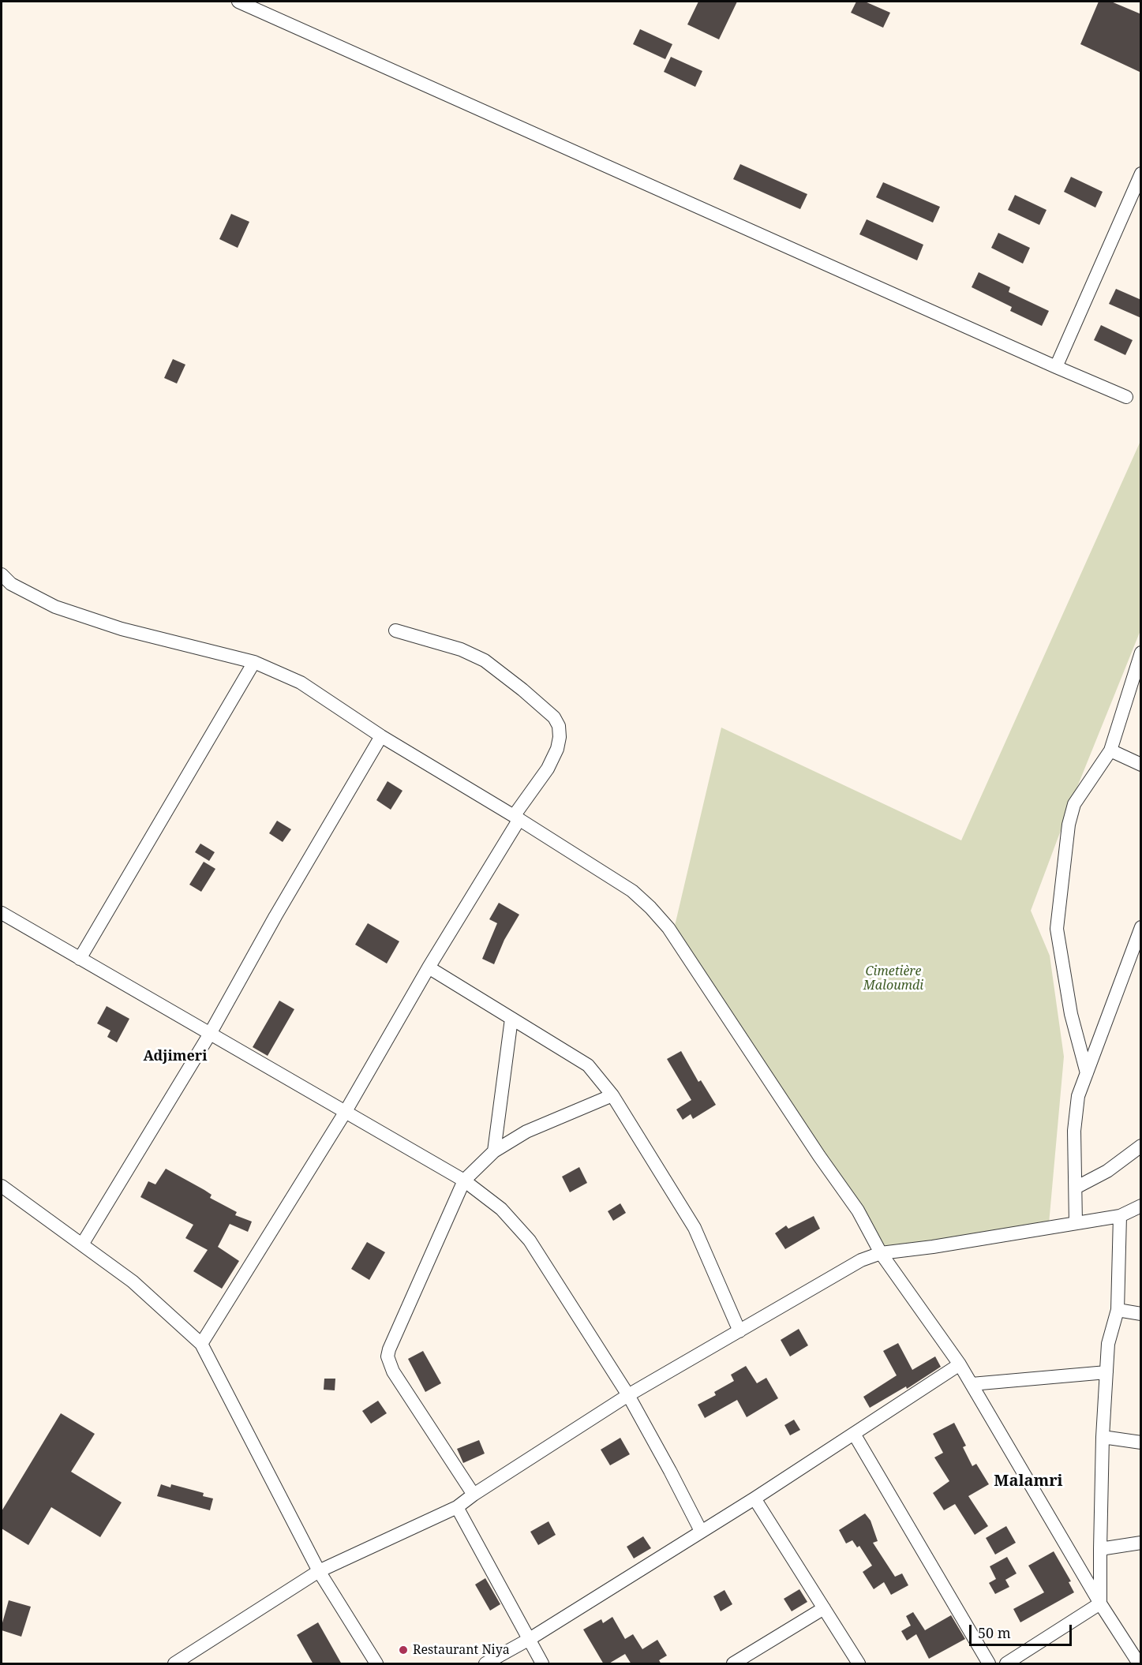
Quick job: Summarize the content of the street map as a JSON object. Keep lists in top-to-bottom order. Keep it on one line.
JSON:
{"districts":["Adjimeri","Malamri"],"parks":["Cimetière Maloumdi"],"places":["Restaurant Niya"],"scale_bar":"50 m"}
